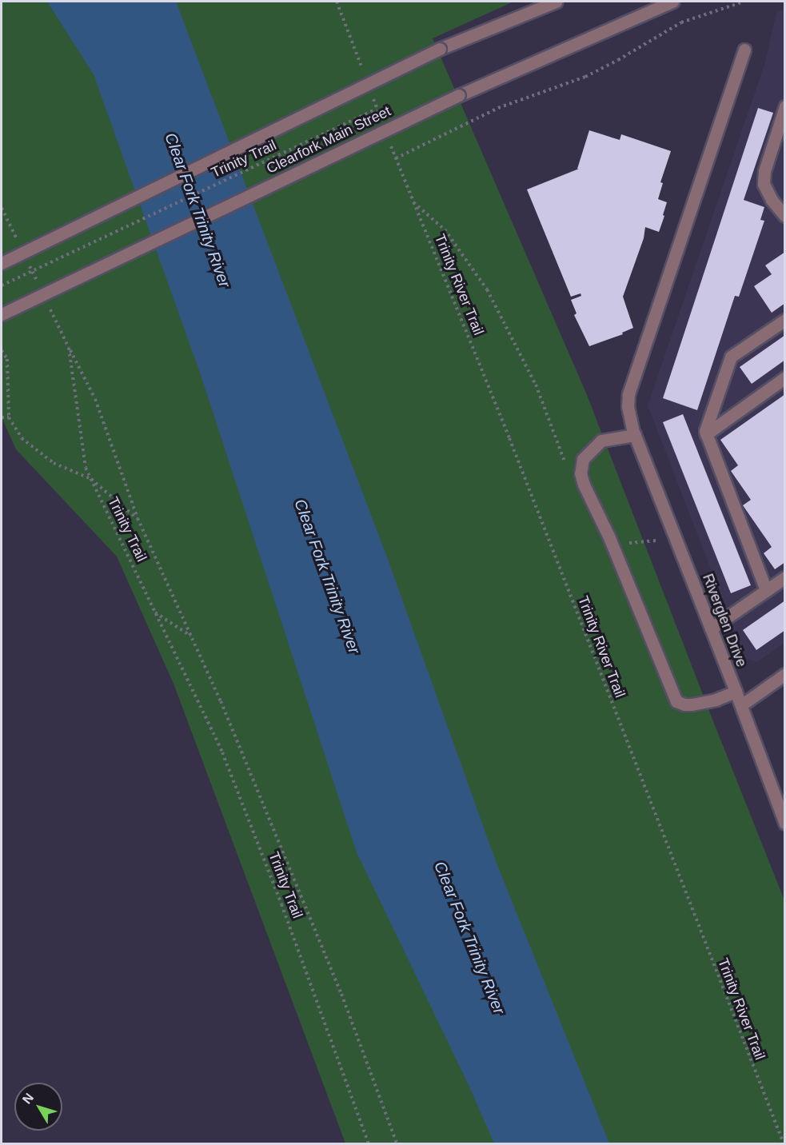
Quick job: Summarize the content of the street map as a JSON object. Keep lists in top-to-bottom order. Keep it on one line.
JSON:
{"streets":{"street":["Clearfork Main Street","Riverglen Drive"],"path":["Trinity Trail","Trinity River Trail"]},"water":["Clear Fork Trinity River"],"north":"top left"}
